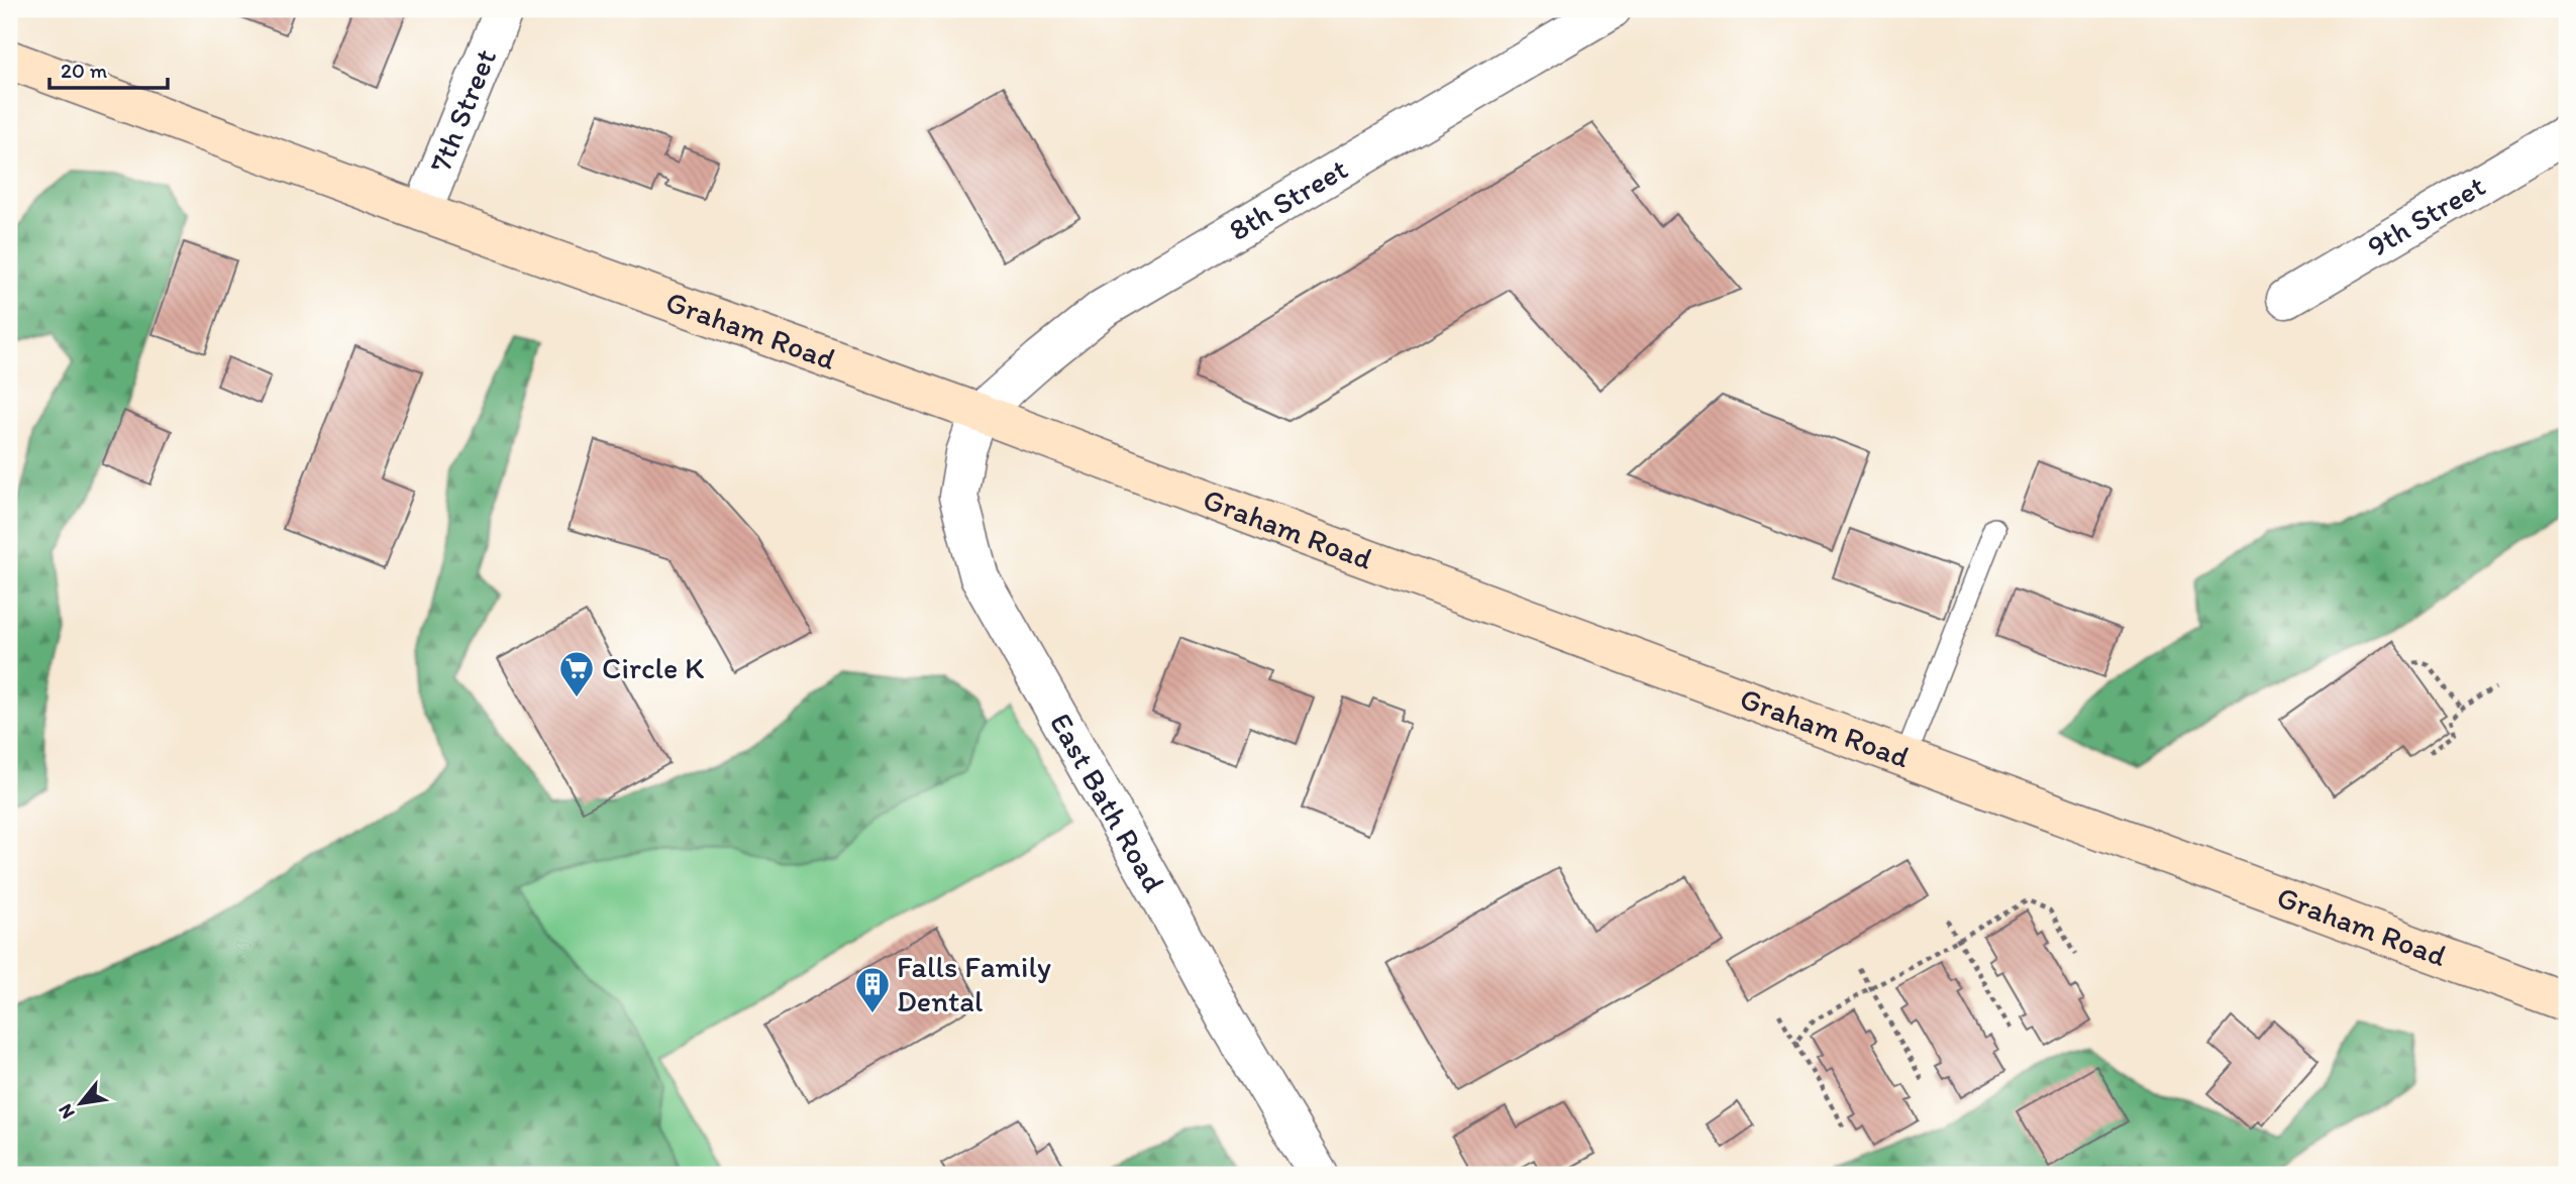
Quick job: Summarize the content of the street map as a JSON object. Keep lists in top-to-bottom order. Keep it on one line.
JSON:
{"streets":{"main road":["Graham Road"],"street":["7th Street","8th Street","9th Street","East Bath Road"]},"crossings":[["7th Street","Graham Road"],["8th Street","Graham Road"],["8th Street","East Bath Road"],["Graham Road","East Bath Road"]],"places":{"supermarket":["Circle K"],"building":["Falls Family Dental"]},"scale_bar":"20 m","north":"bottom left"}
